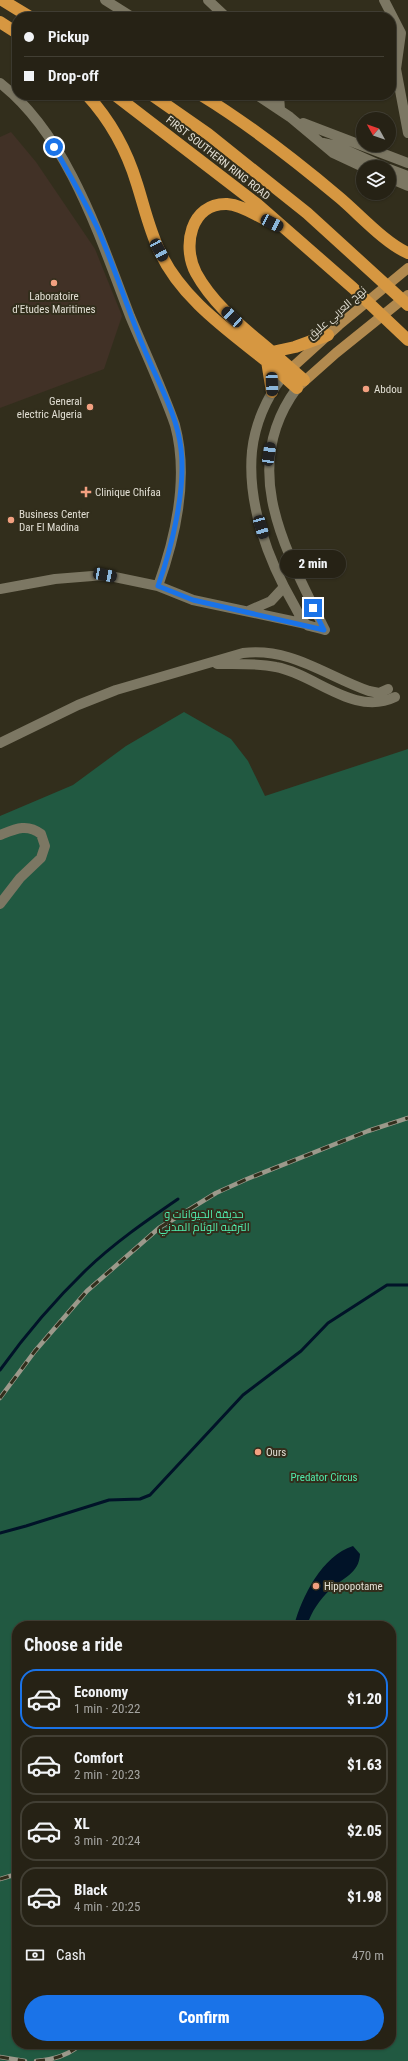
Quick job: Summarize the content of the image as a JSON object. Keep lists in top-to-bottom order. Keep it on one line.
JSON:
{"streets":{"highway":["FIRST SOUTHERN RING ROAD"],"main road":["نهج العربي عليق"]},"parks":["حديقة الحيوانات و الترفيه الوئام المدني","Predator Circus"],"places":{"other":["Laboratoire d'Etudes Maritimes","Abdou","General electric Algeria","Business Center Dar El Madina","Ours","Hippopotame"],"health":["Clinique Chifaa"]},"north":"top left","page":{"banner":["Pickup","Drop-off"],"bubble":"2 min","heading":"Choose a ride","list":[{"name":"Economy","note":"1 min · 20:22","value":"$1.20"},{"name":"Comfort","note":"2 min · 20:23","value":"$1.63"},{"name":"XL","note":"3 min · 20:24","value":"$2.05"},{"name":"Black","note":"4 min · 20:25","value":"$1.98"}],"pay":["Cash","470 m"],"buttons":"Confirm"}}
